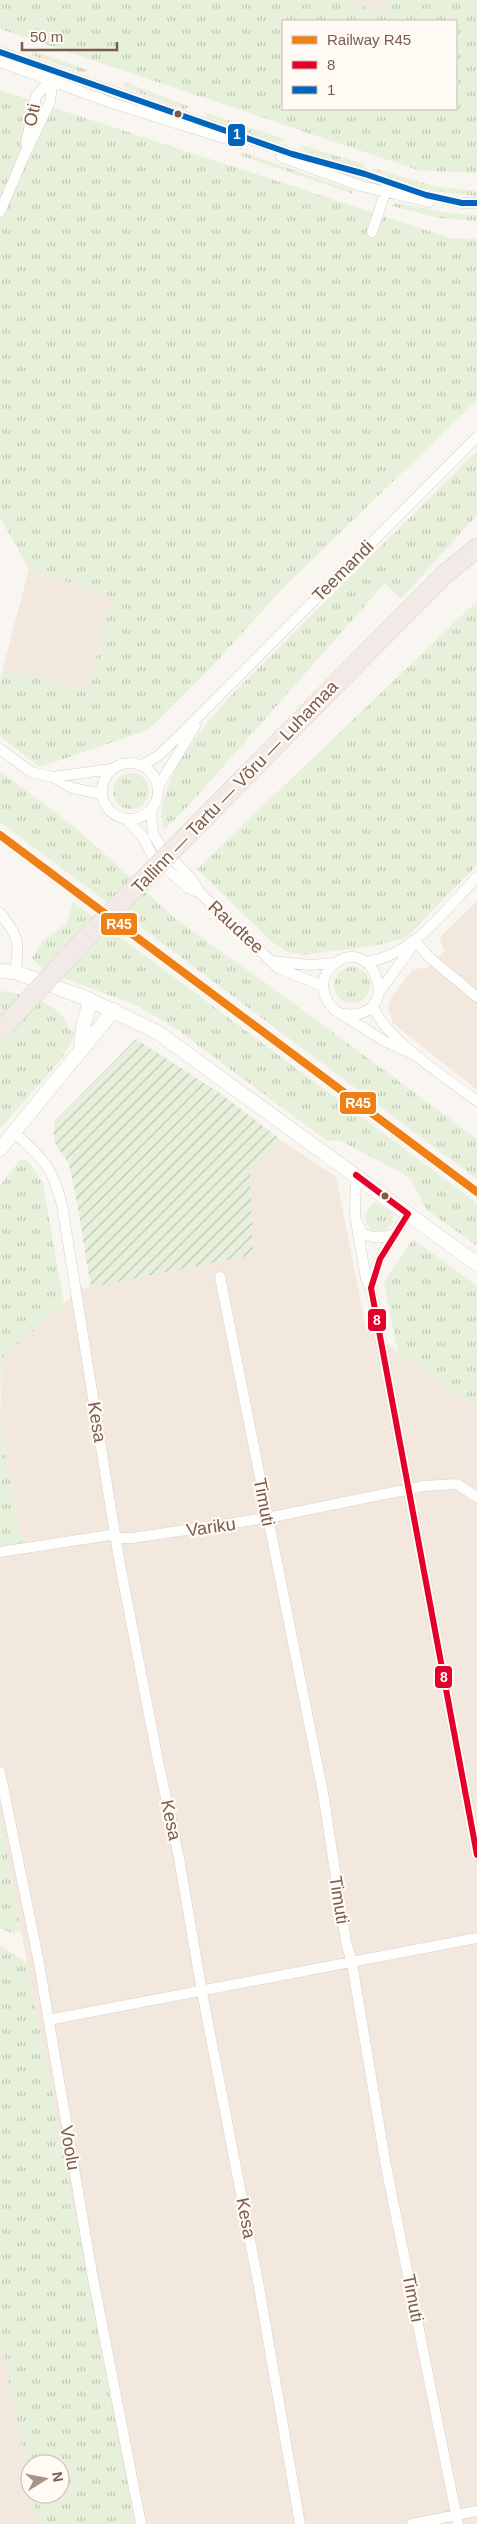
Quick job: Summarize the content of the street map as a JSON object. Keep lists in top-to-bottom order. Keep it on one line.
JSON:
{"streets":{"highway":["Tallinn — Tartu — Võru — Luhamaa"],"street":["Oti","Teemandi","Raudtee","Kesa","Timuti","Variku","Voolu"]},"crossings":[["Teemandi","Raudtee"],["Kesa","Variku"],["Timuti","Variku"]],"lines":["transit line 1","rail line R45","transit line 8"],"legend":["Railway R45","8","1"],"scale_bar":"50 m","north":"right"}
